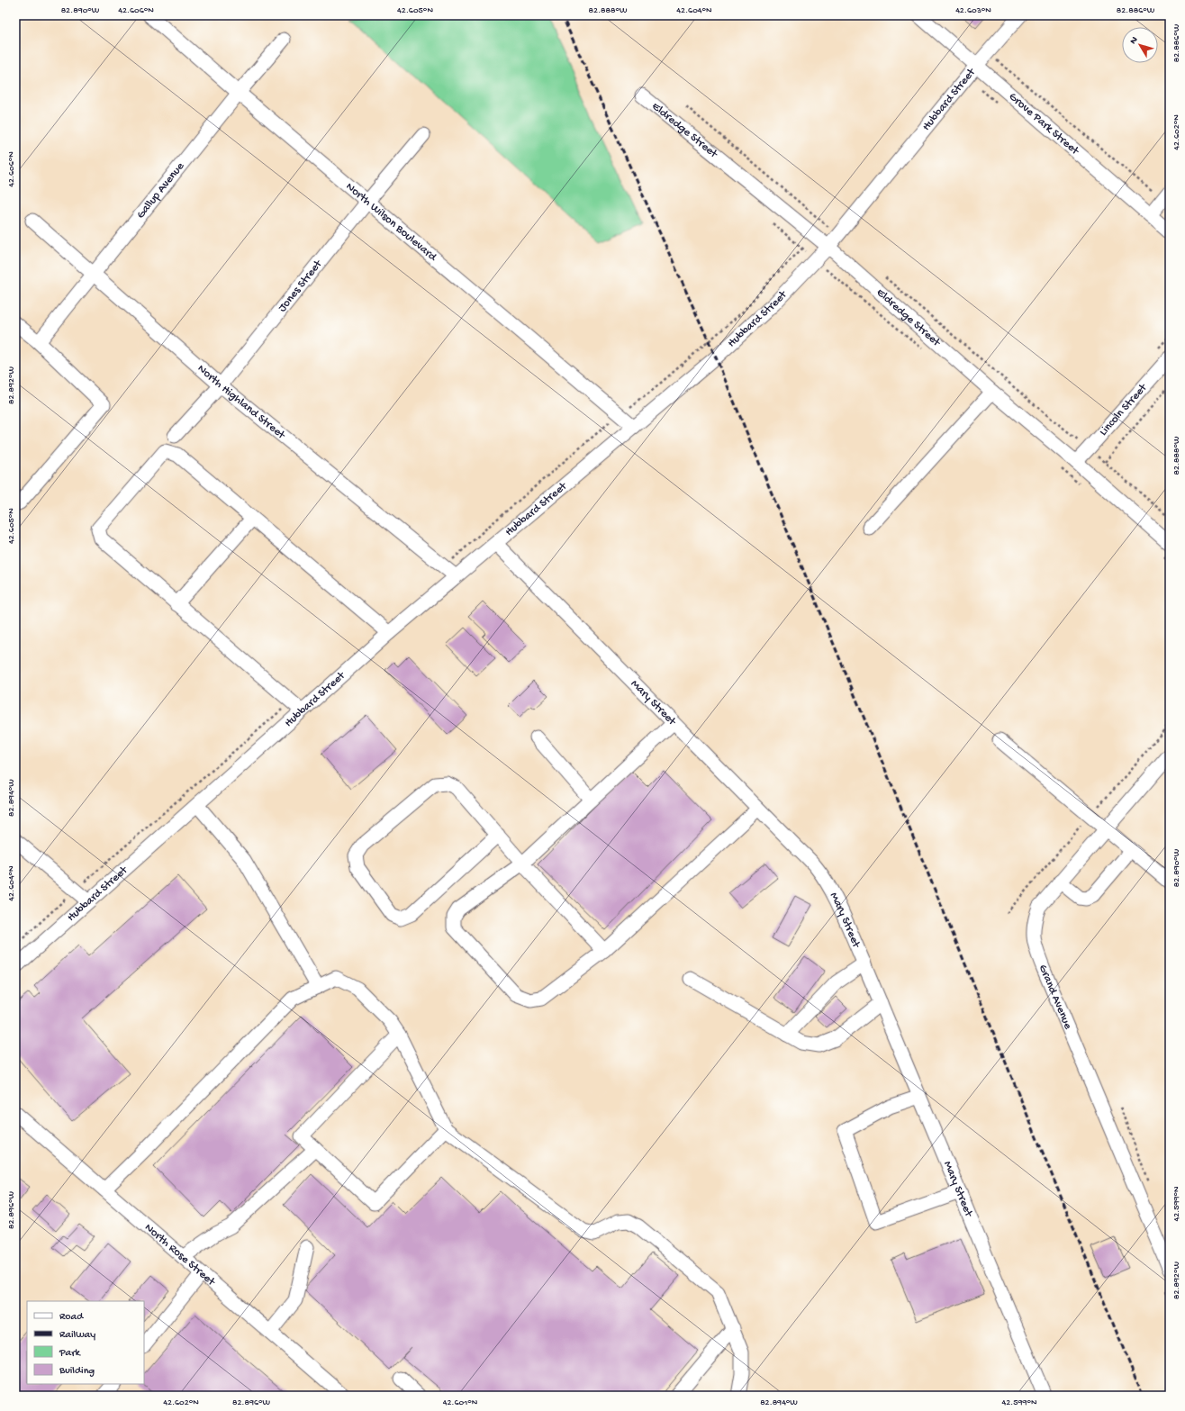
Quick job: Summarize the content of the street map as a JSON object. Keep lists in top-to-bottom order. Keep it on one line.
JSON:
{"streets":{"street":["Hubbard Street","Grove Park Street","Eldredge Street","Gallup Avenue","North Wilson Boulevard","Jones Street","North Highland Street","Lincoln Street","Mary Street","Grand Avenue","North Rose Street"]},"crossings":[["Hubbard Street","Grove Park Street"],["Hubbard Street","Eldredge Street"],["Hubbard Street","North Wilson Boulevard"],["Hubbard Street","North Highland Street"],["Hubbard Street","Mary Street"],["Eldredge Street","Lincoln Street"],["Gallup Avenue","North Wilson Boulevard"],["Gallup Avenue","North Highland Street"],["North Wilson Boulevard","Jones Street"],["Jones Street","North Highland Street"]],"legend":["Road","Railway","Park","Building"],"north":"top left","coordinates":["82.890°W","42.606°N","42.605°N","82.888°W","42.604°N","42.603°N","82.886°W","42.602°N","82.892°W","82.894°W","42.599°N","82.896°W","42.601°N"]}
